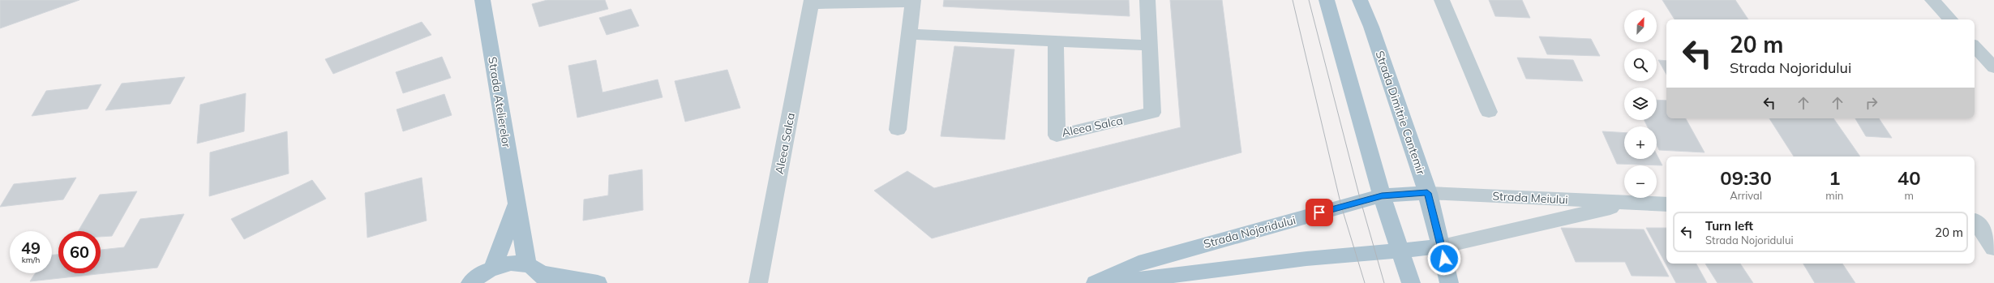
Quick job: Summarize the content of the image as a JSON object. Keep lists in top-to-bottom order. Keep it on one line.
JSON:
{"streets":{"main road":["Strada Atelierelor","Strada Dimitrie Cantemir","Strada Nojoridului"],"street":["Aleea Salca","Strada Meiului"]},"crossings":[["Strada Dimitrie Cantemir","Strada Meiului"],["Strada Dimitrie Cantemir","Strada Nojoridului"],["Strada Meiului","Strada Nojoridului"]],"north":"top right","page":{"map_buttons":["+","−"],"turn":["20 m","Strada Nojoridului"],"eta":["09:30","Arrival","1","min","40","m"],"list":[{"name":"Turn left","note":"Strada Nojoridului","value":"20 m"}],"speed":"49 km/h","limit":"60"}}
